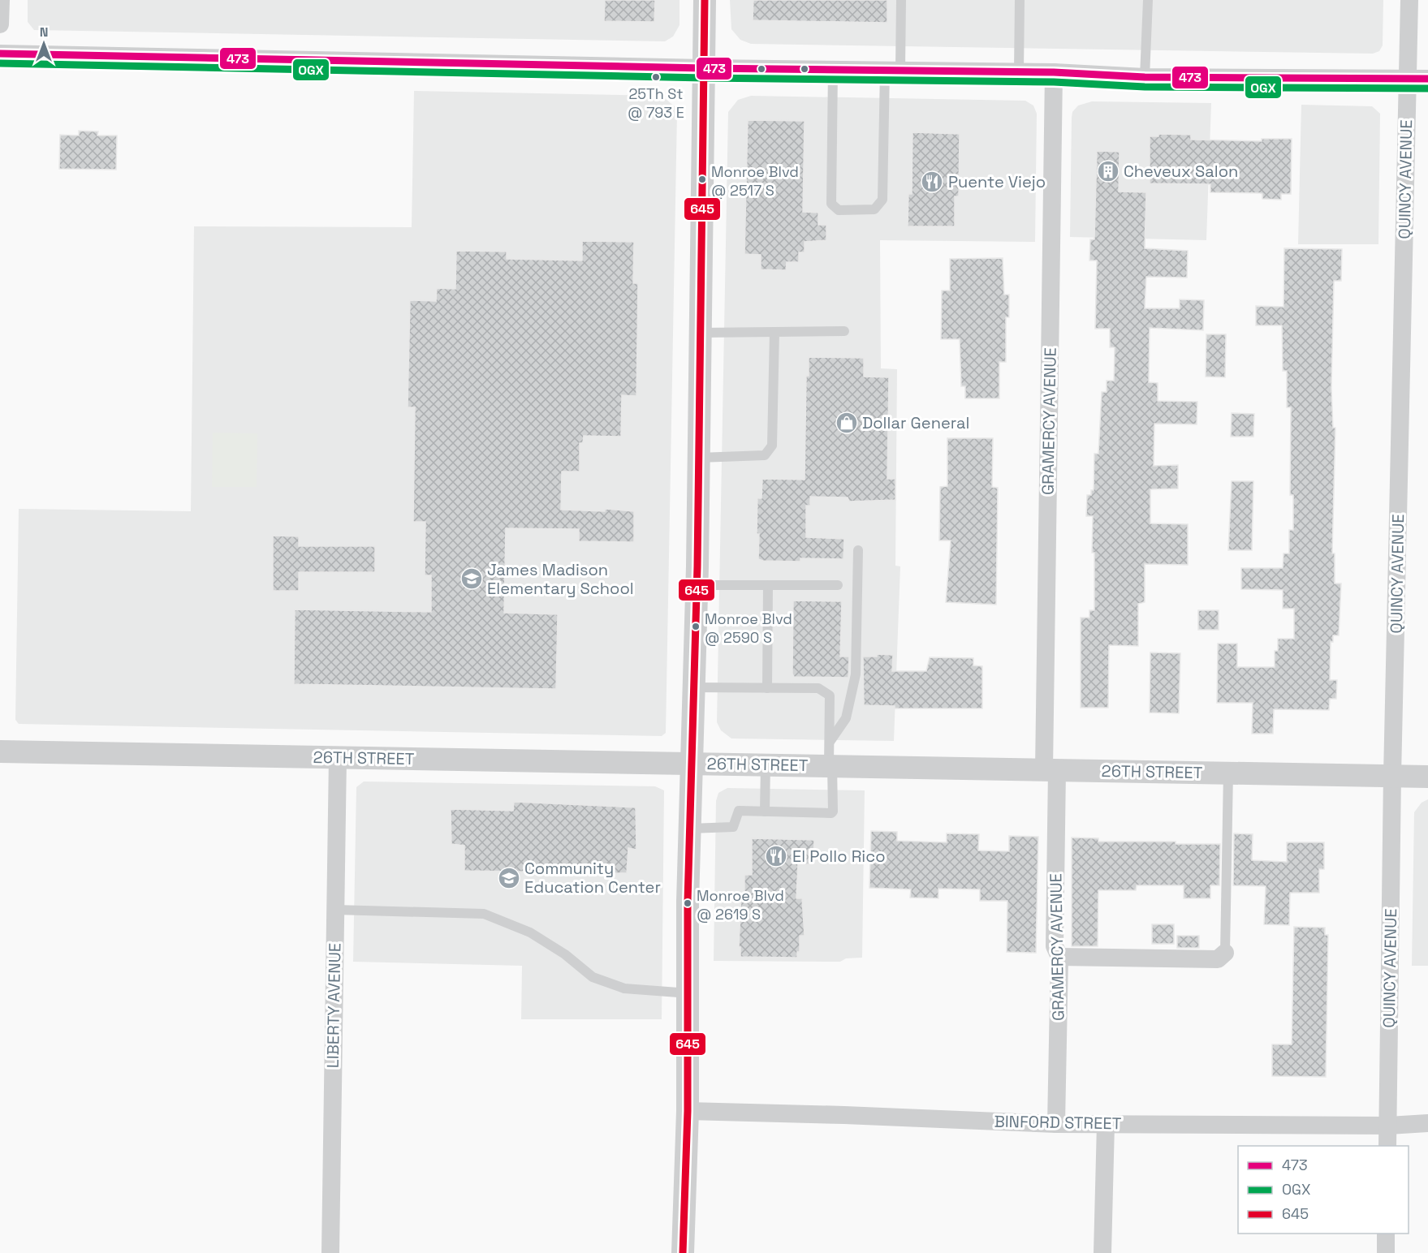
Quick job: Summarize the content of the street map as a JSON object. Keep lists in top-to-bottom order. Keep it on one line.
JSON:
{"streets":{"street":["QUINCY AVENUE","GRAMERCY AVENUE","26TH STREET","LIBERTY AVENUE","BINFORD STREET"]},"crossings":[["QUINCY AVENUE","26TH STREET"],["QUINCY AVENUE","BINFORD STREET"],["GRAMERCY AVENUE","26TH STREET"],["GRAMERCY AVENUE","BINFORD STREET"],["26TH STREET","LIBERTY AVENUE"]],"places":{"other":["25Th St @ 793 E","Monroe Blvd @ 2517 S","Monroe Blvd @ 2590 S","Monroe Blvd @ 2619 S"],"building":["Cheveux Salon"],"restaurant":["Puente Viejo","El Pollo Rico"],"shop":["Dollar General"],"school or university":["James Madison Elementary School","Community Education Center"]},"lines":["transit line 645","transit line 473","transit line OGX"],"legend":["473","OGX","645"],"north":"top"}
